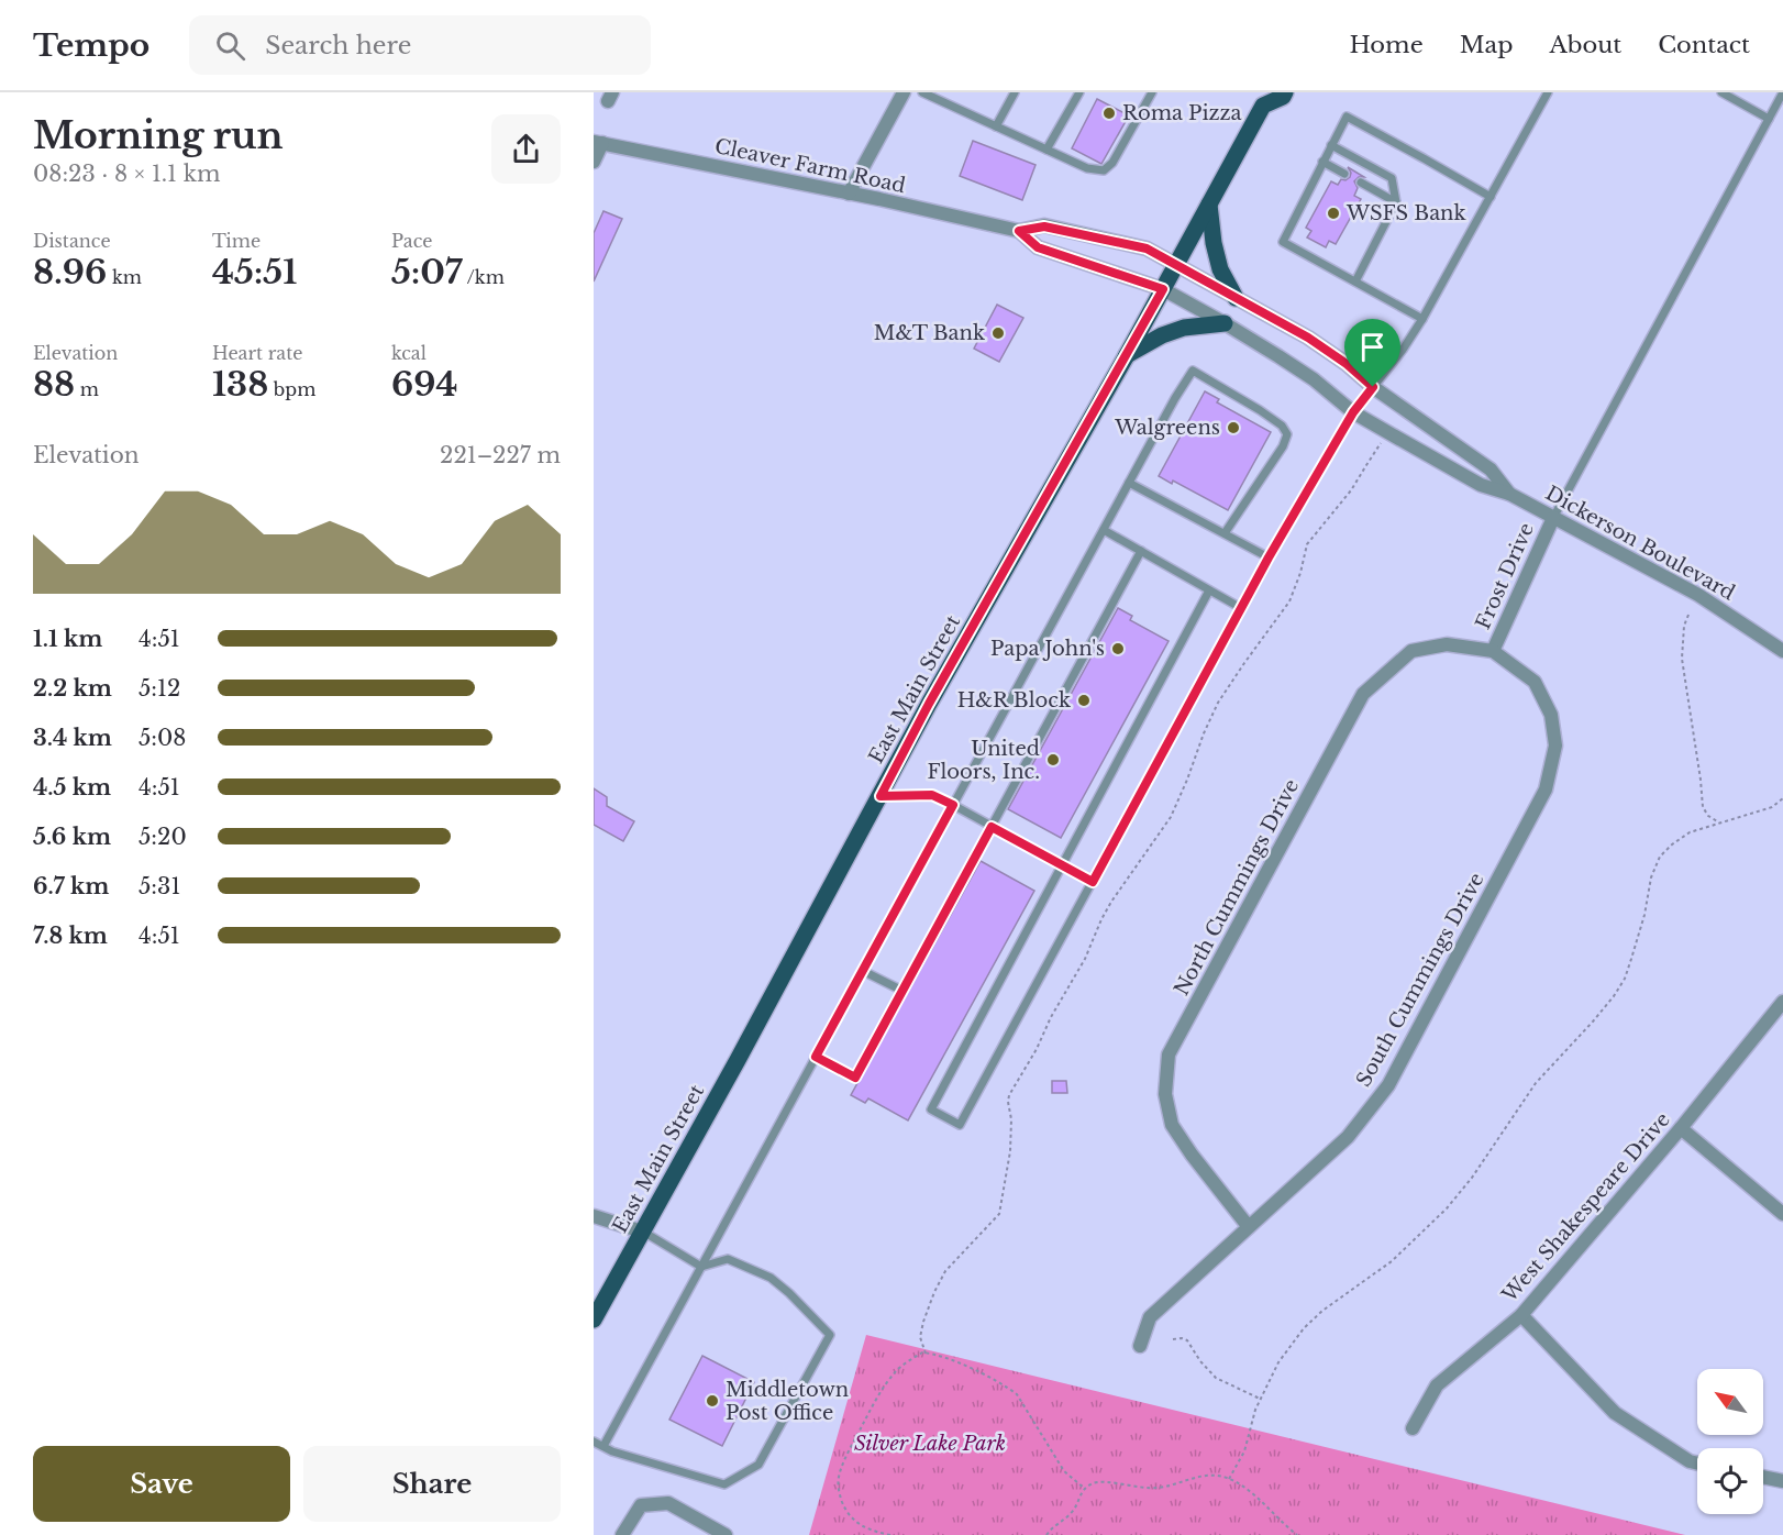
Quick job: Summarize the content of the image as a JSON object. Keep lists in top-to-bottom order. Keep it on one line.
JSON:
{"streets":{"main road":["East Main Street"],"street":["Cleaver Farm Road","Dickerson Boulevard","Frost Drive","North Cummings Drive","South Cummings Drive","West Shakespeare Drive"]},"crossings":[["Cleaver Farm Road","Dickerson Boulevard"],["Cleaver Farm Road","East Main Street"],["Dickerson Boulevard","Frost Drive"],["Dickerson Boulevard","East Main Street"],["Frost Drive","North Cummings Drive"],["Frost Drive","South Cummings Drive"],["North Cummings Drive","South Cummings Drive"]],"parks":["Silver Lake Park"],"places":["Roma Pizza","WSFS Bank","M&T Bank","Walgreens","Papa John's","H&R Block","United Floors, Inc.","Middletown Post Office"],"north":"top left","page":{"header":"Tempo","search":"Search here","nav":["Home","Map","About","Contact"],"heading":["Morning run","08:23 · 8 × 1.1 km"],"stats":[["Distance","8.96 km"],["Time","45:51"],["Pace","5:07 /km"],["Elevation","88 m"],["Heart rate","138 bpm"],["kcal","694"]],"chart":["Elevation","221–227 m"],"list":[{"name":"1.1 km","note":"4:51"},{"name":"2.2 km","note":"5:12"},{"name":"3.4 km","note":"5:08"},{"name":"4.5 km","note":"4:51"},{"name":"5.6 km","note":"5:20"},{"name":"6.7 km","note":"5:31"},{"name":"7.8 km","note":"4:51"}],"buttons":["Save","Share"]}}
